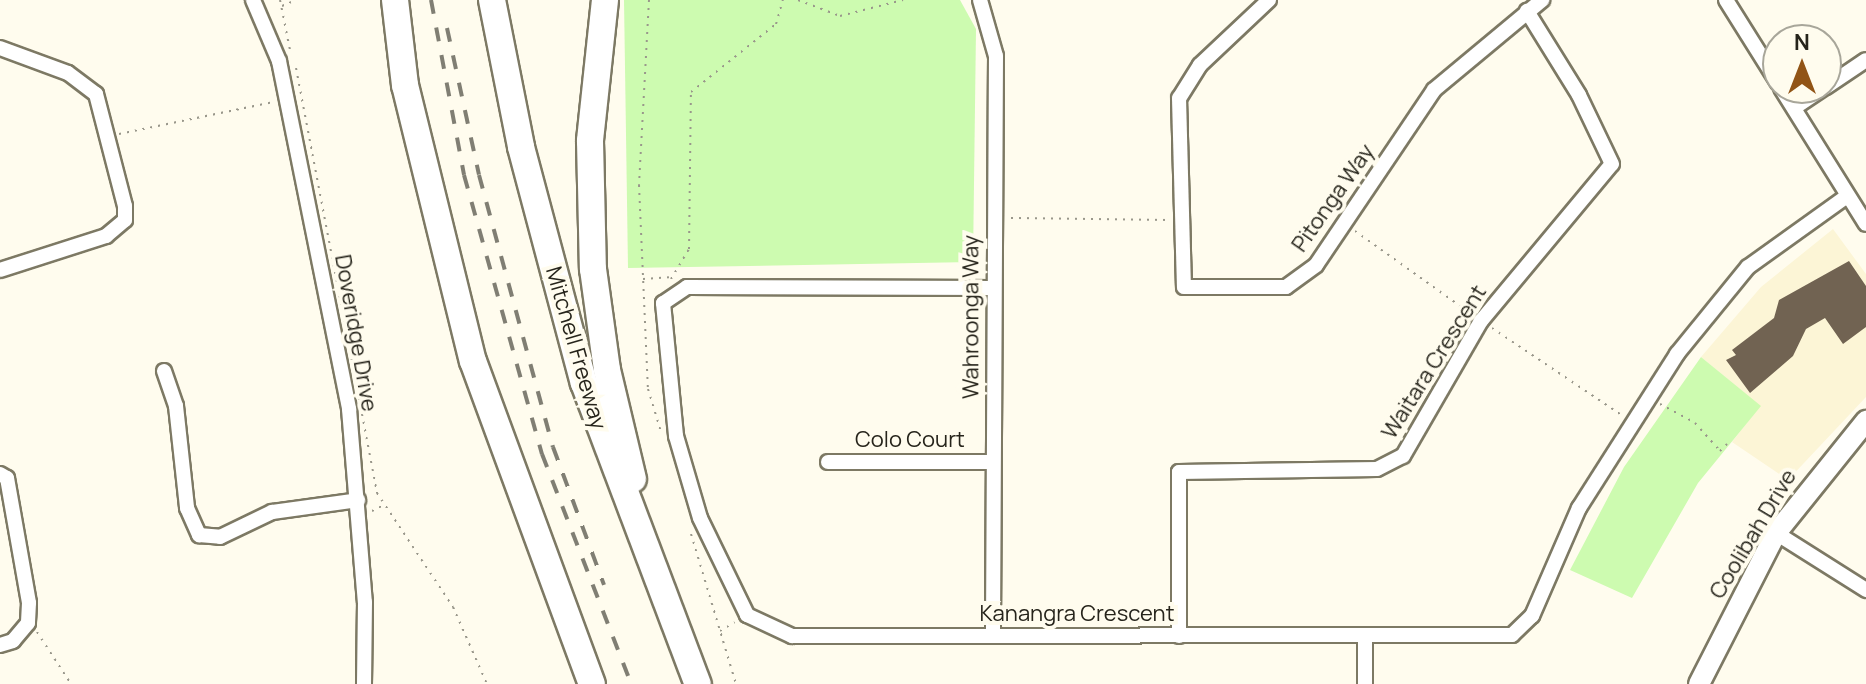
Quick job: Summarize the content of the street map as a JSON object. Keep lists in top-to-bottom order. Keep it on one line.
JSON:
{"streets":{"highway":["Mitchell Freeway"],"main road":["Coolibah Drive"],"street":["Pitonga Way","Wahroonga Way","Doveridge Drive","Waitara Crescent","Colo Court","Kanangra Crescent"]},"crossings":[["Pitonga Way","Waitara Crescent"],["Wahroonga Way","Colo Court"],["Wahroonga Way","Kanangra Crescent"],["Waitara Crescent","Kanangra Crescent"]],"north":"top"}
